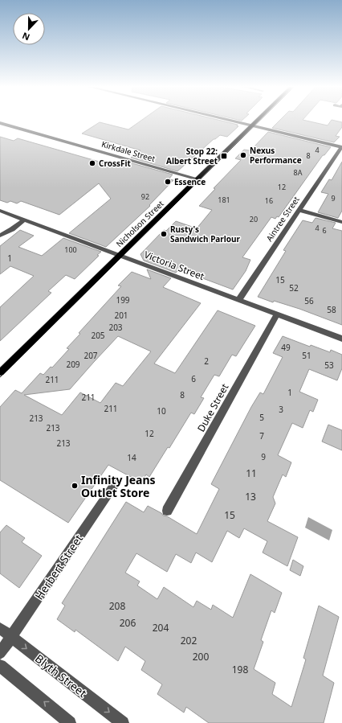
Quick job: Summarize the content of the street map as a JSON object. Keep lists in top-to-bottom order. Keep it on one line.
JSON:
{"streets":{"main road":["Nicholson Street"],"street":["Kirkdale Street","Aintree Street","Victoria Street","Duke Street","Herbert Street","Blyth Street"]},"crossings":[["Kirkdale Street","Nicholson Street"],["Aintree Street","Victoria Street"],["Nicholson Street","Victoria Street"],["Victoria Street","Duke Street"],["Herbert Street","Blyth Street"]],"places":{"other":["Nexus Performance","CrossFit","Essence","Rusty's Sandwich Parlour","Infinity Jeans Outlet Store"],"transit":["Stop 22: Albert Street"]},"house_numbers":["4","8","8A","12","92","9","181","16","20","4","6","100","1","15","52","199","56","58","201","203","205","49","207","51","2","209","53","6","211","1","8","211","211","3","10","5","213","213","12","7","213","9","14","11","13","15","208","206","204","202","200","198"],"north":"bottom"}
